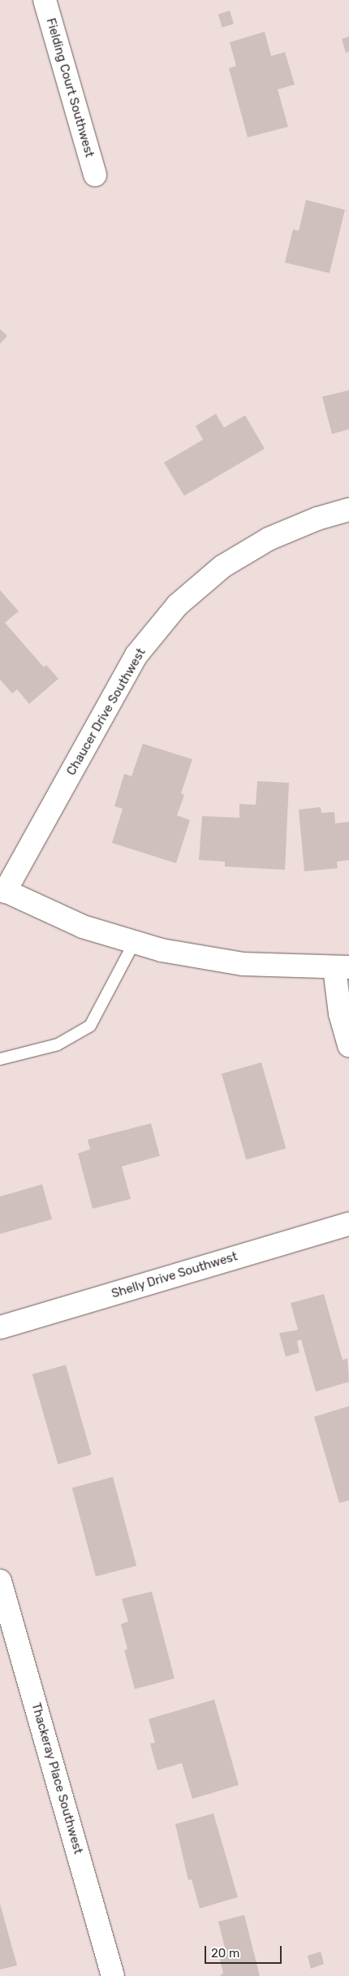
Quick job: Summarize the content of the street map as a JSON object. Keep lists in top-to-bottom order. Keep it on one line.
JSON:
{"streets":{"street":["Fielding Court Southwest","Chaucer Drive Southwest","Shelly Drive Southwest","Thackeray Place Southwest"]},"scale_bar":"20 m"}
